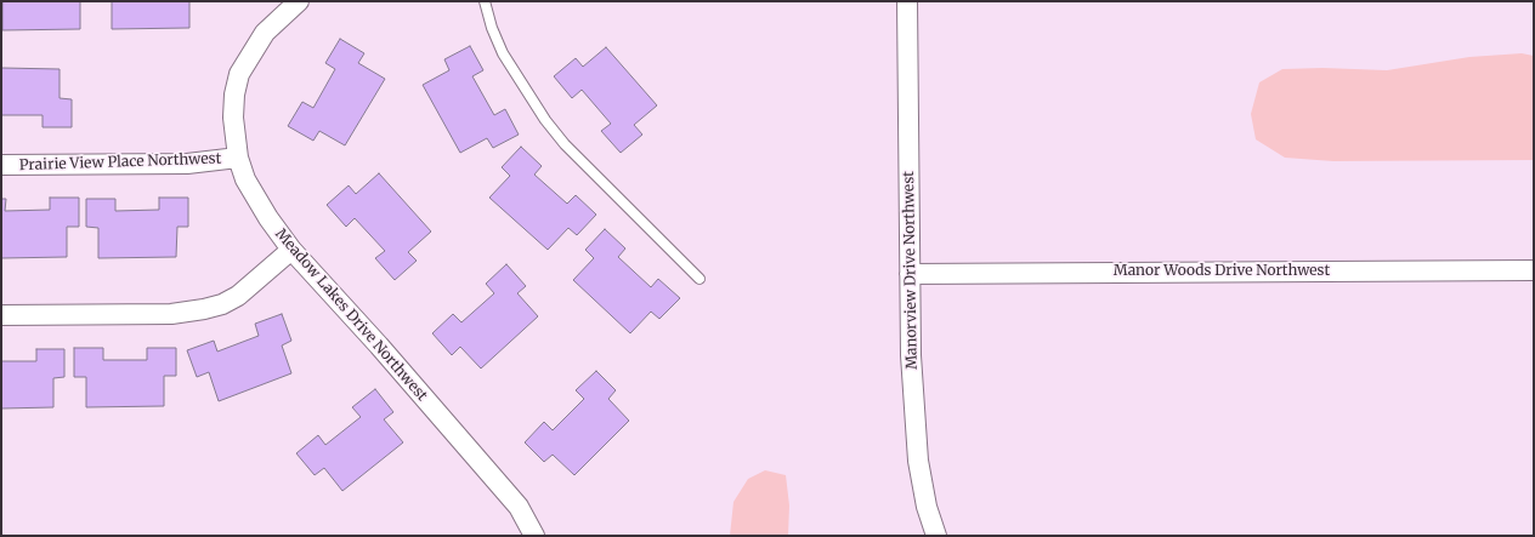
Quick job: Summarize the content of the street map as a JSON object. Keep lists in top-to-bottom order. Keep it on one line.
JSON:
{"streets":{"street":["Prairie View Place Northwest","Manorview Drive Northwest","Manor Woods Drive Northwest","Meadow Lakes Drive Northwest"]},"crossings":[["Prairie View Place Northwest","Meadow Lakes Drive Northwest"],["Manorview Drive Northwest","Manor Woods Drive Northwest"]]}
